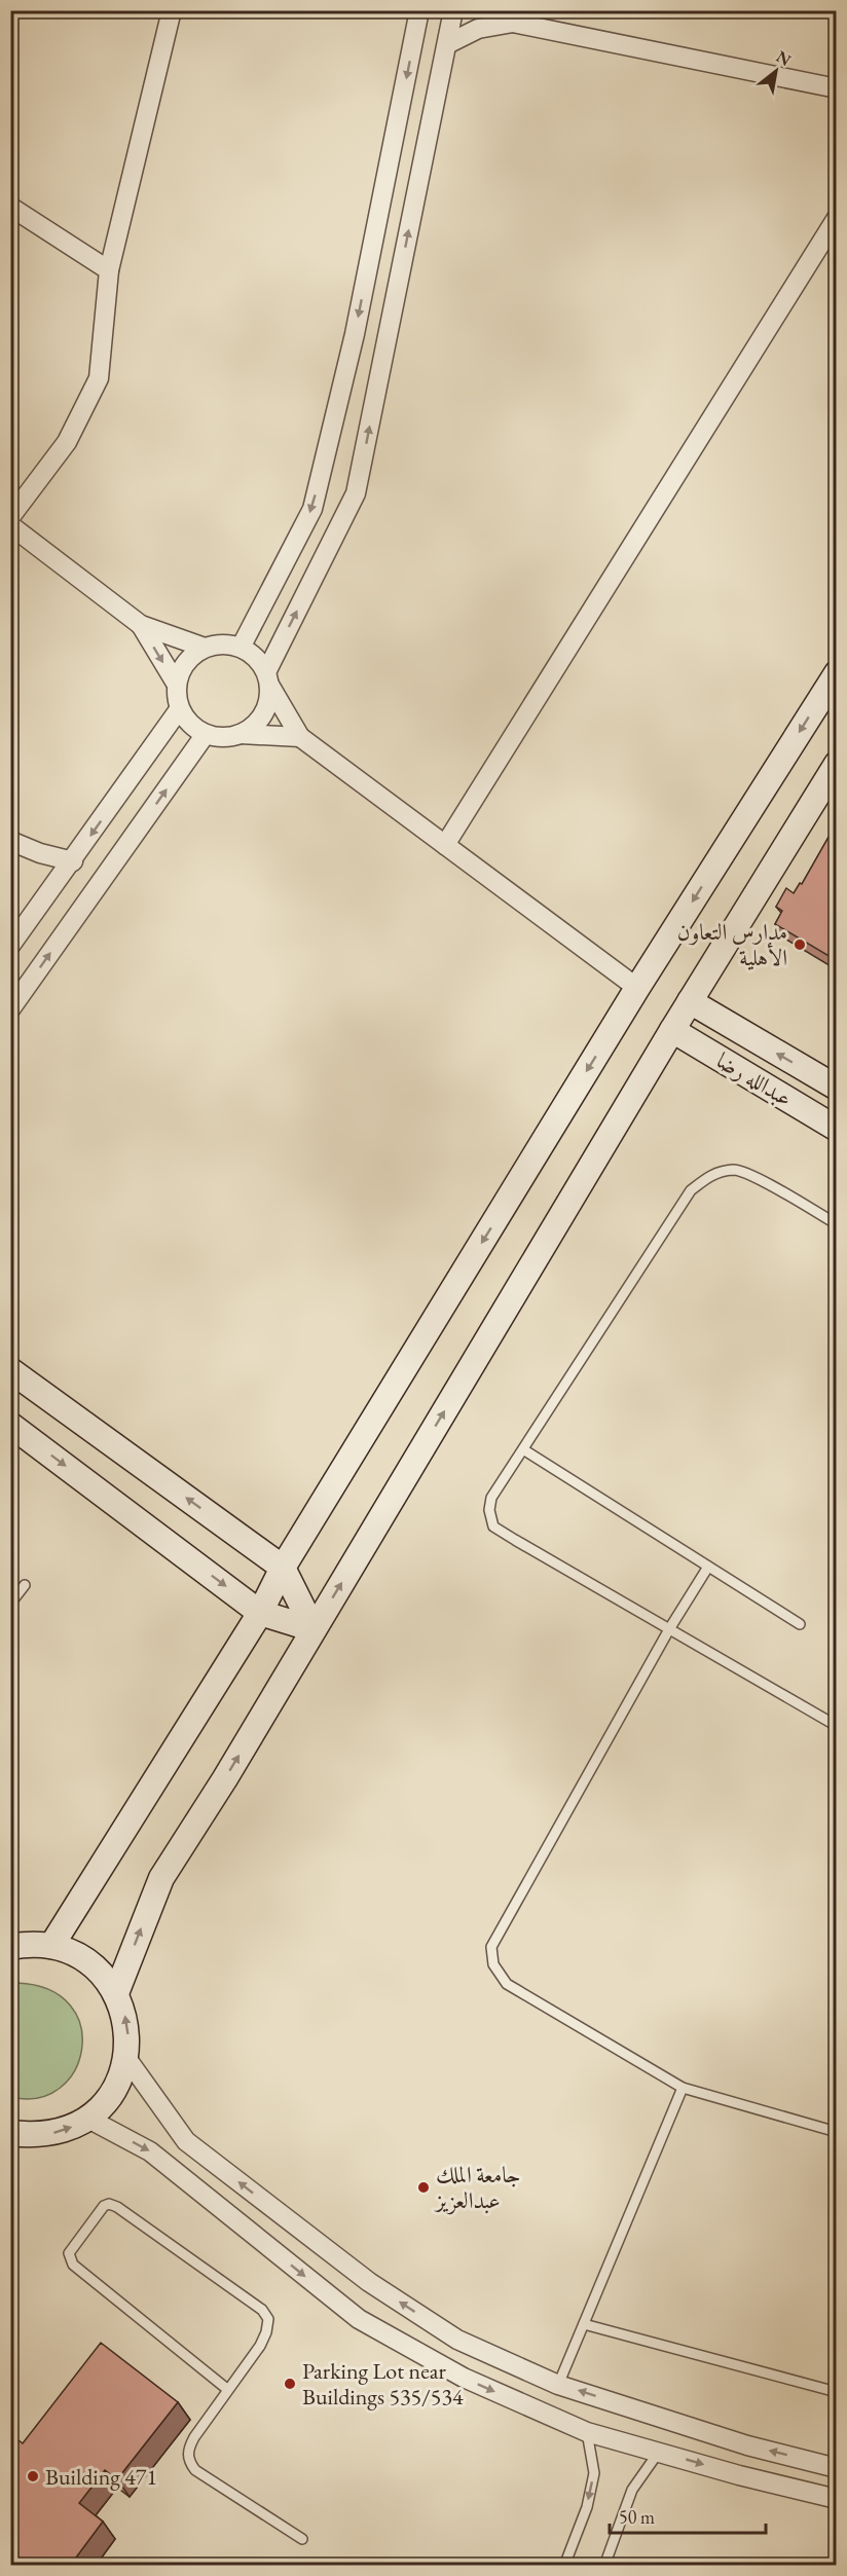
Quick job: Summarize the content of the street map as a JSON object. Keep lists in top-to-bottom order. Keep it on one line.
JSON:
{"streets":{"main road":["عبدالله رضا"]},"places":["مدارس التعاون الأهلية","جامعة الملك عبدالعزيز","Parking Lot near Buildings 535/534","Building 471"],"scale_bar":"50 m","north":"top right"}
